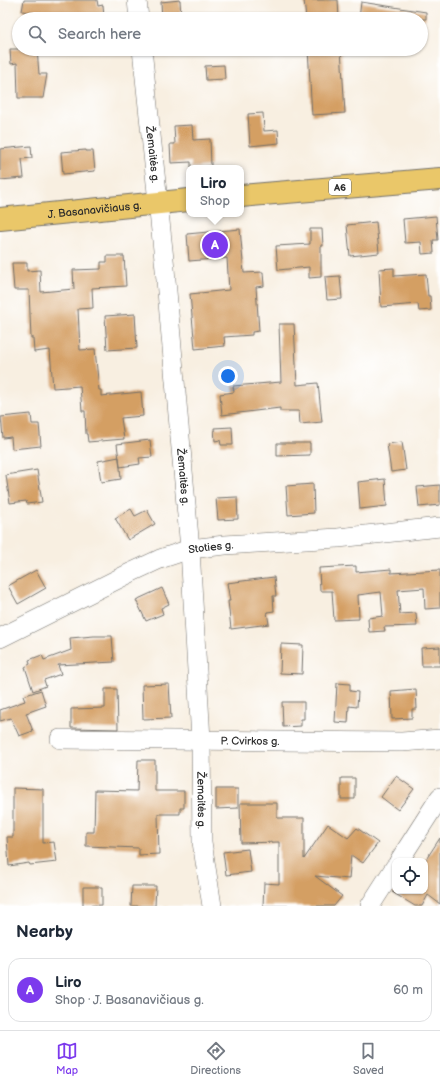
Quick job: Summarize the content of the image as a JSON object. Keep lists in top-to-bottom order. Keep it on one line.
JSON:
{"streets":{"main road":["A6","J. Basanavičiaus g."],"street":["Žemaitės g.","Stoties g.","P. Cvirkos g."]},"crossings":[["Žemaitės g.","J. Basanavičiaus g."],["Žemaitės g.","Stoties g."],["Žemaitės g.","P. Cvirkos g."]],"page":{"search":"Search here","popup":["Liro","Shop"],"pins":"A","heading":"Nearby","list":[{"mark":"A","name":"Liro","note":"Shop · J. Basanavičiaus g.","value":"60 m"}],"nav":["Map","Directions","Saved"]}}
